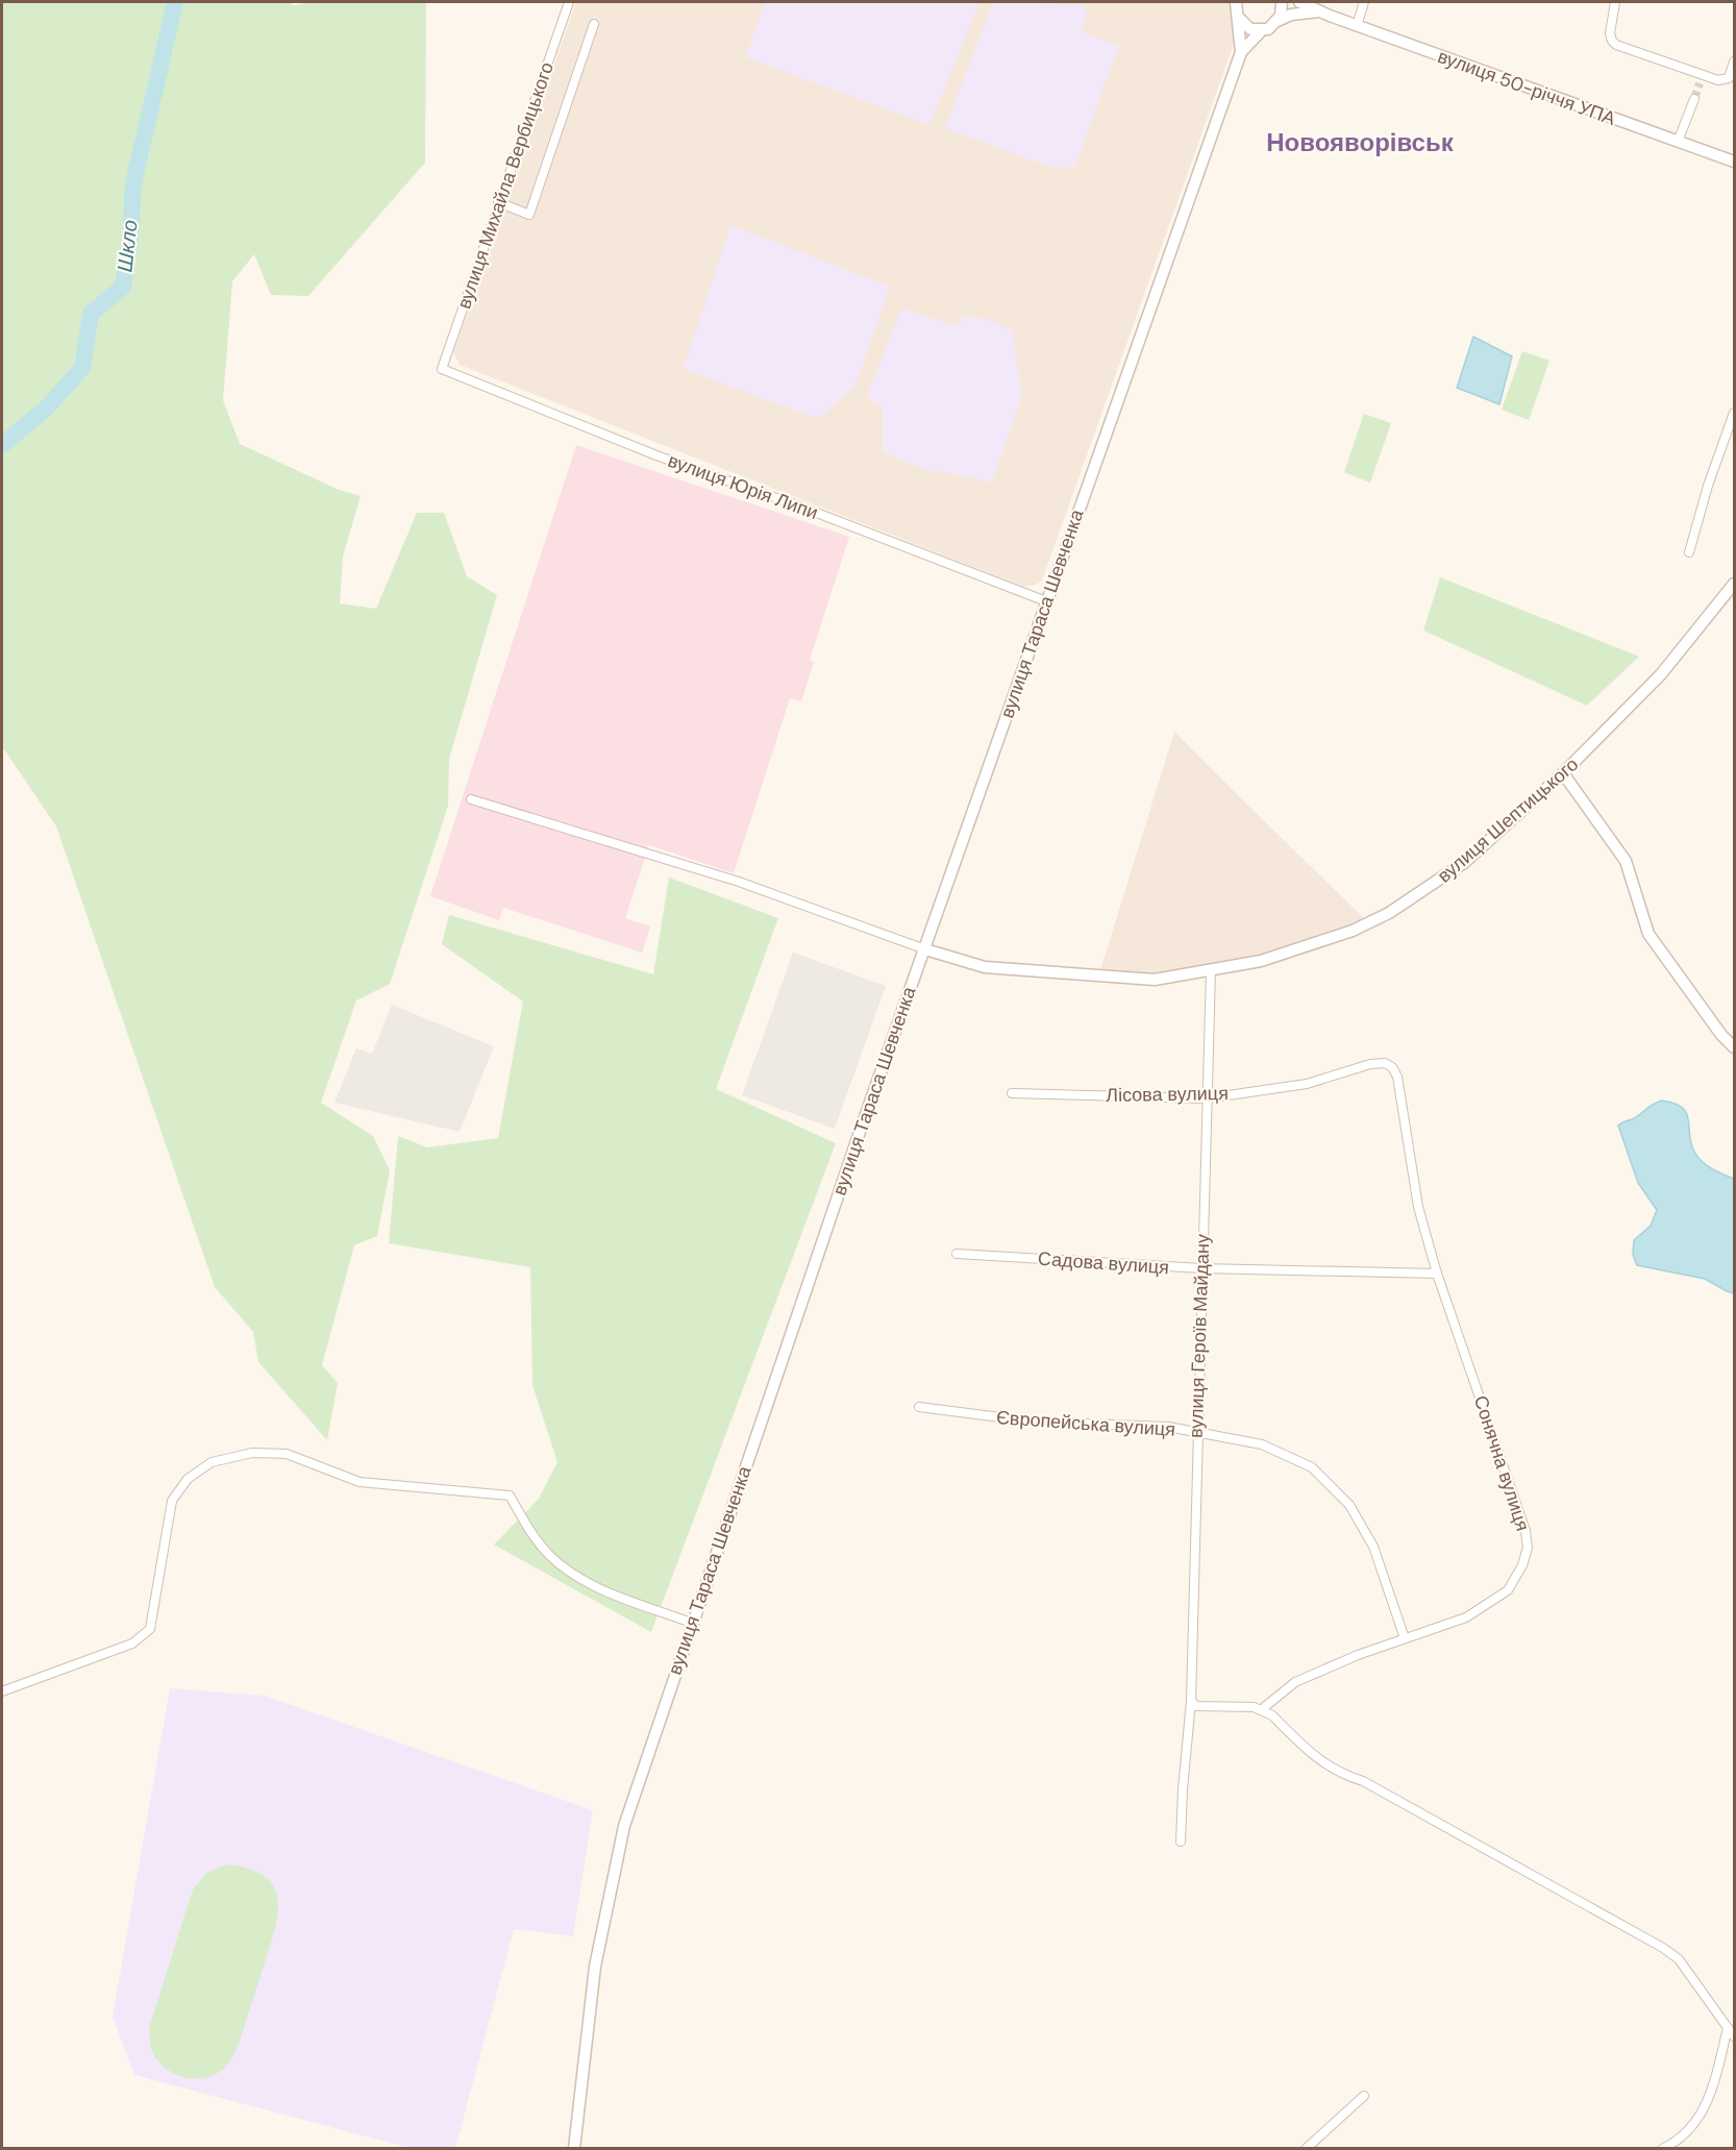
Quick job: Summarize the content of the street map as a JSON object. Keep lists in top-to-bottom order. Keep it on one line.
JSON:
{"streets":{"street":["вулиця 50-річчя УПА","вулиця Михайла Вербицького","вулиця Юрія Липи","вулиця Тараса Шевченка","вулиця Шептицького","Лісова вулиця","Садова вулиця","вулиця Героїв Майдану","Європейська вулиця","Сонячна вулиця"]},"crossings":[["вулиця 50-річчя УПА","вулиця Тараса Шевченка"],["вулиця Михайла Вербицького","вулиця Юрія Липи"],["вулиця Юрія Липи","вулиця Тараса Шевченка"],["вулиця Тараса Шевченка","вулиця Шептицького"],["вулиця Шептицького","вулиця Героїв Майдану"],["Лісова вулиця","вулиця Героїв Майдану"],["Лісова вулиця","Сонячна вулиця"],["Садова вулиця","вулиця Героїв Майдану"],["Садова вулиця","Сонячна вулиця"],["вулиця Героїв Майдану","Європейська вулиця"],["Європейська вулиця","Сонячна вулиця"]],"districts":["Новояворівськ"],"water":["Шкло"]}
